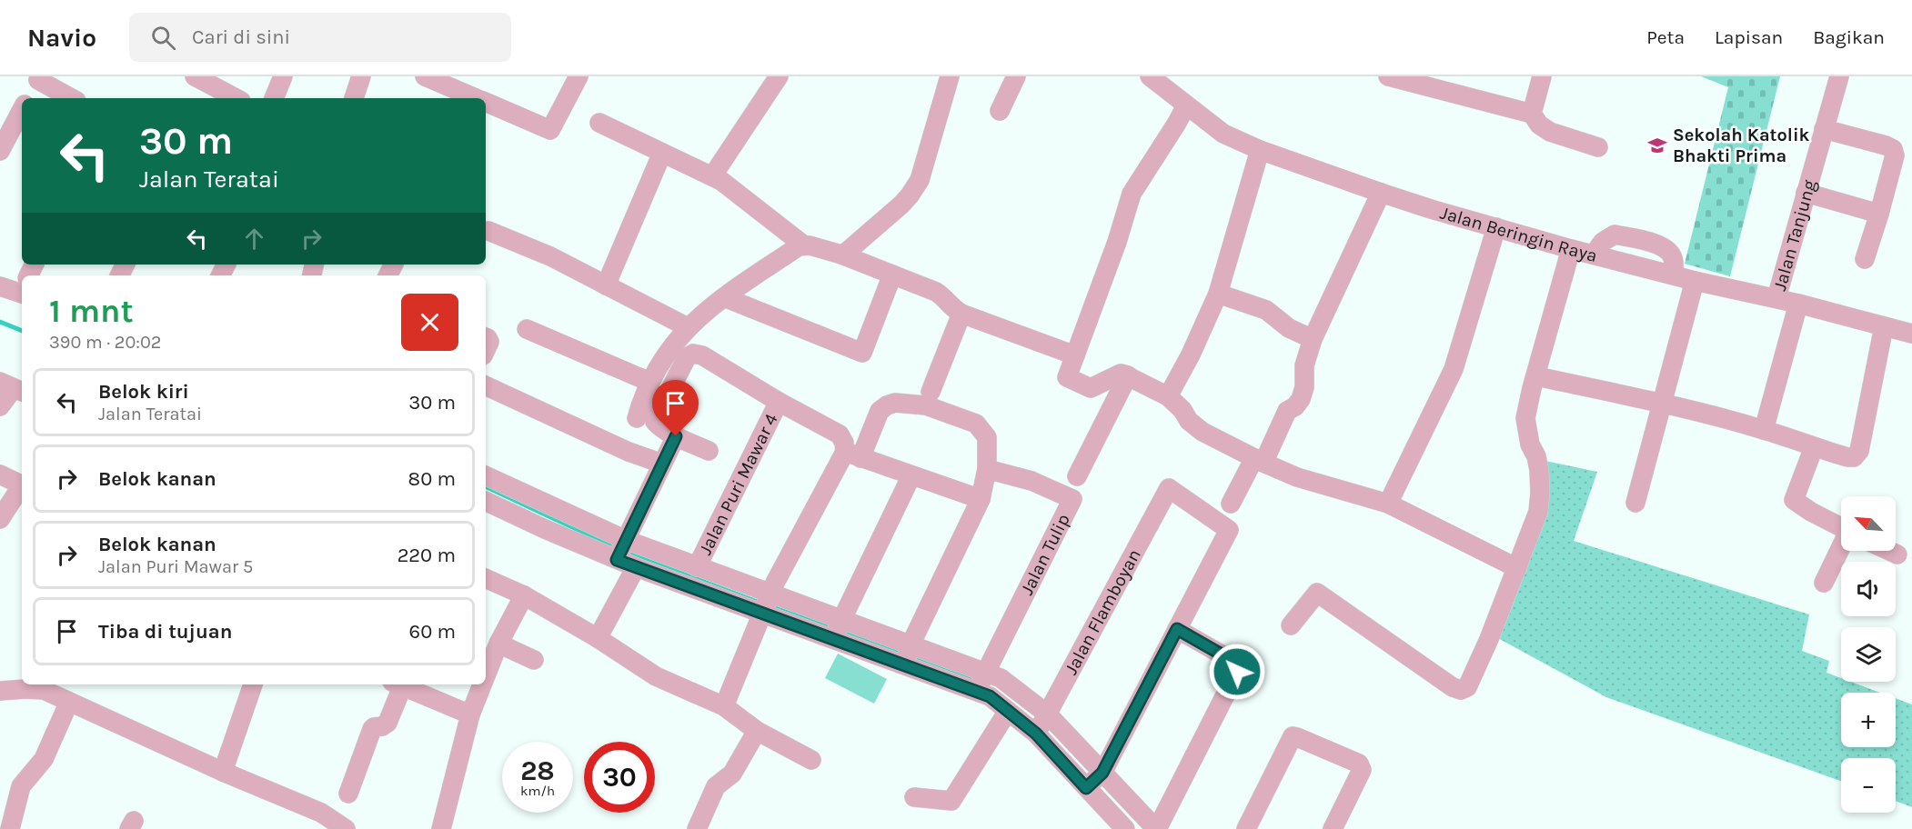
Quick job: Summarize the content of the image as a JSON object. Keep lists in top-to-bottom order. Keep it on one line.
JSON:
{"streets":{"street":["Jalan Beringin Raya","Jalan Tanjung","Jalan Puri Mawar 4","Jalan Tulip","Jalan Flamboyan"]},"crossings":[["Jalan Beringin Raya","Jalan Tanjung"]],"places":{"school or university":["Sekolah Katolik Bhakti Prima"]},"north":"top left","page":{"header":"Navio","search":"Cari di sini","nav":["Peta","Lapisan","Bagikan"],"turn":["30 m","Jalan Teratai"],"heading":["1 mnt","390 m · 20:02"],"list":[{"name":"Belok kiri","note":"Jalan Teratai","value":"30 m"},{"name":"Belok kanan","value":"80 m"},{"name":"Belok kanan","note":"Jalan Puri Mawar 5","value":"220 m"},{"name":"Tiba di tujuan","value":"60 m"}],"map_buttons":["+","−"],"speed":"28 km/h","limit":"30"}}
